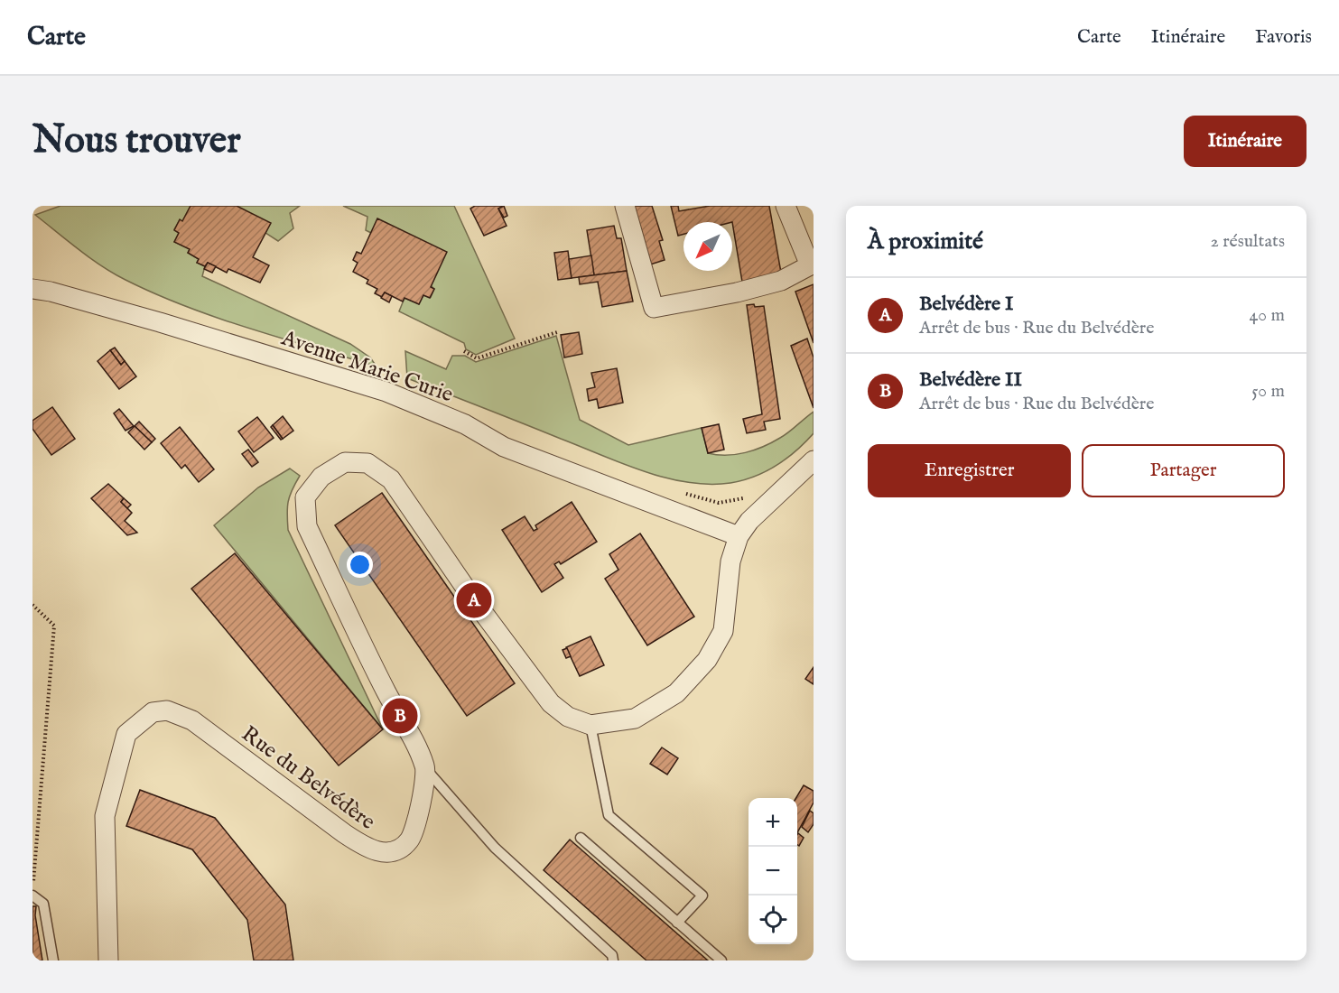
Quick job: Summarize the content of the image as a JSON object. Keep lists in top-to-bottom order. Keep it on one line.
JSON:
{"streets":{"street":["Avenue Marie Curie","Rue du Belvédère"]},"north":"bottom left","page":{"header":"Carte","nav":["Carte","Itinéraire","Favoris"],"buttons":["Itinéraire",["Enregistrer","Partager"]],"title":"Nous trouver","heading":["À proximité","2 résultats"],"list":[{"mark":"A","name":"Belvédère I","note":"Arrêt de bus · Rue du Belvédère","value":"40 m"},{"mark":"B","name":"Belvédère II","note":"Arrêt de bus · Rue du Belvédère","value":"50 m"}],"pins":["A","B"],"map_buttons":["+","−"]}}
